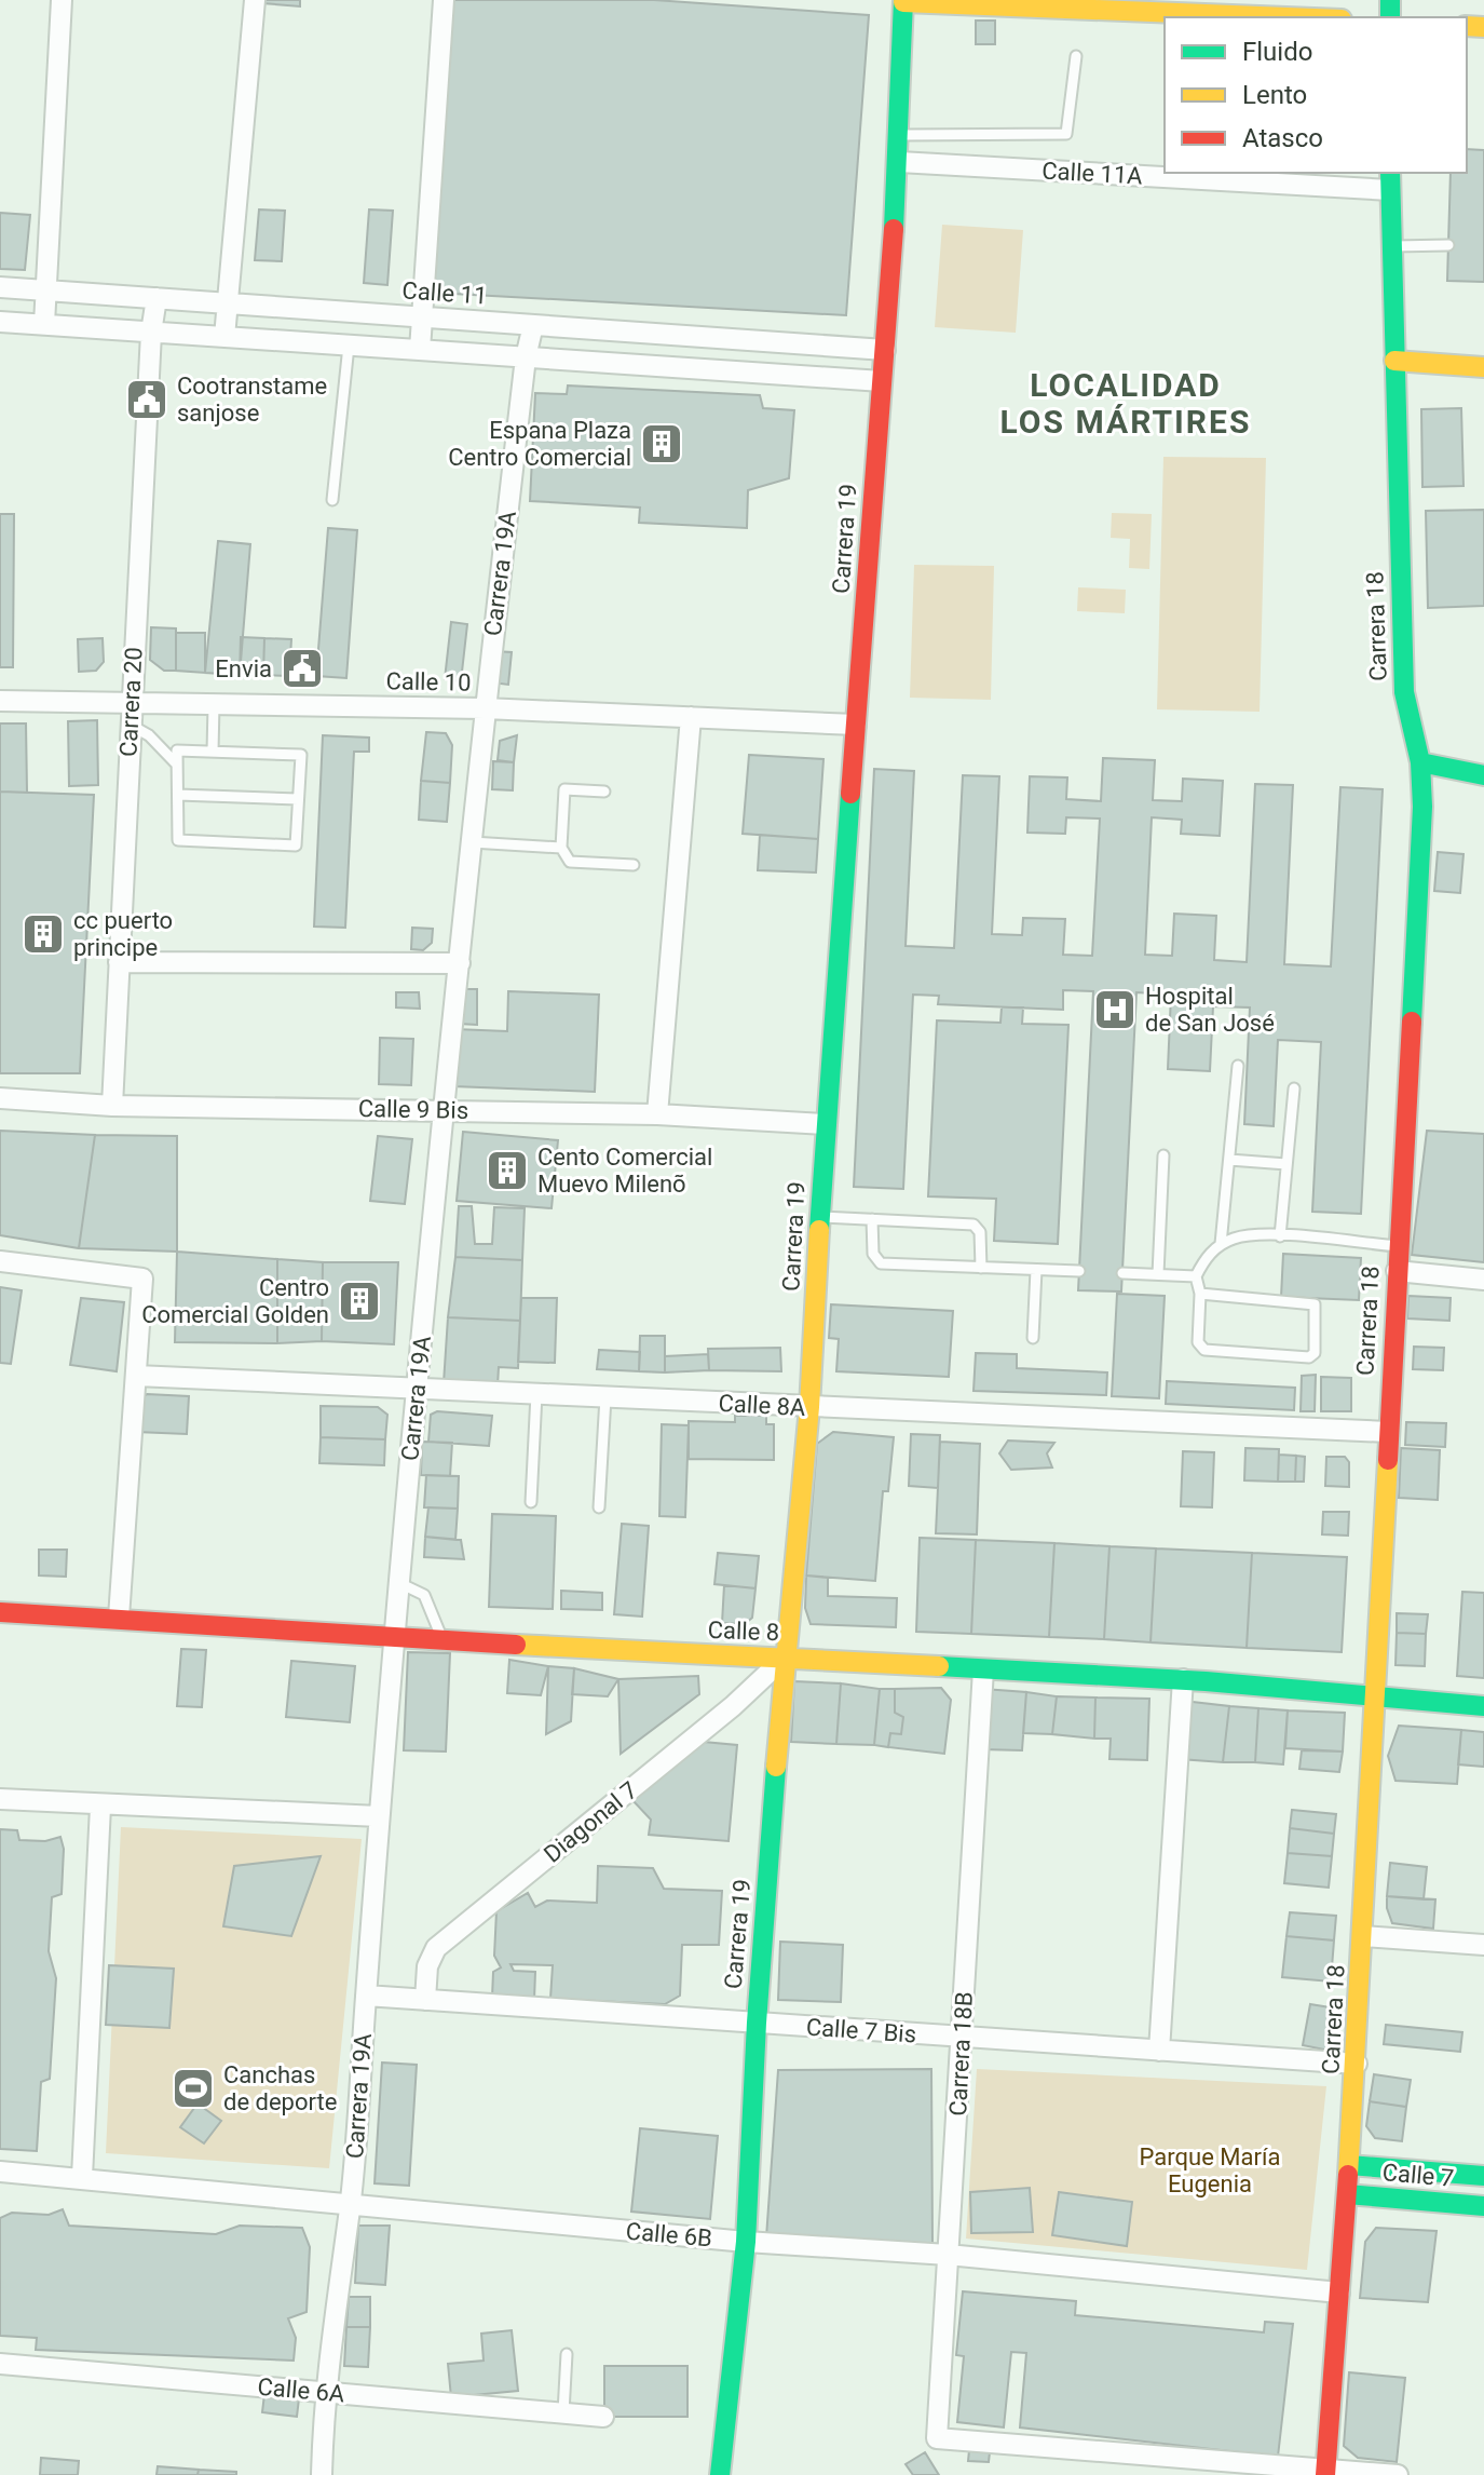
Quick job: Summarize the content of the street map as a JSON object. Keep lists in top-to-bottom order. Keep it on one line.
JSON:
{"streets":{"street":["Calle 11A","Calle 11","Carrera 19","Carrera 19A","Carrera 18","Calle 10","Carrera 20","Calle 9 Bis","Calle 8A","Calle 8","Diagonal 7","Calle 7 Bis","Carrera 18B","Calle 7","Calle 6B","Calle 6A"]},"crossings":[["Calle 11A","Carrera 19"],["Calle 11A","Carrera 18"],["Calle 11","Carrera 19"],["Calle 11","Carrera 19A"],["Calle 11","Carrera 20"],["Carrera 19","Calle 10"],["Carrera 19","Calle 9 Bis"],["Carrera 19","Calle 8A"],["Carrera 19","Calle 8"],["Carrera 19","Diagonal 7"],["Carrera 19","Calle 7 Bis"],["Carrera 19","Calle 6B"],["Carrera 19A","Calle 10"],["Carrera 19A","Calle 9 Bis"],["Carrera 19A","Calle 8A"],["Carrera 19A","Calle 8"],["Carrera 19A","Calle 7 Bis"],["Carrera 19A","Calle 6B"],["Carrera 19A","Calle 6A"],["Carrera 18","Calle 8A"],["Carrera 18","Calle 8"],["Carrera 18","Calle 7 Bis"],["Carrera 18","Carrera 18B"],["Carrera 18","Calle 7"],["Carrera 18","Calle 6B"],["Calle 10","Carrera 20"],["Carrera 20","Calle 9 Bis"],["Calle 8","Diagonal 7"],["Calle 8","Carrera 18B"],["Diagonal 7","Calle 7 Bis"],["Calle 7 Bis","Carrera 18B"],["Carrera 18B","Calle 6B"]],"districts":["LOCALIDAD LOS MÁRTIRES"],"parks":["Parque María Eugenia"],"places":{"public building":["Cootranstame sanjose","Envia"],"building":["Espana Plaza Centro Comercial","cc puerto principe","Cento Comercial Muevo Milenõ","Centro Comercial Golden"],"hospital":["Hospital de San José"],"sports":["Canchas de deporte"]},"legend":["Fluido","Lento","Atasco"]}
